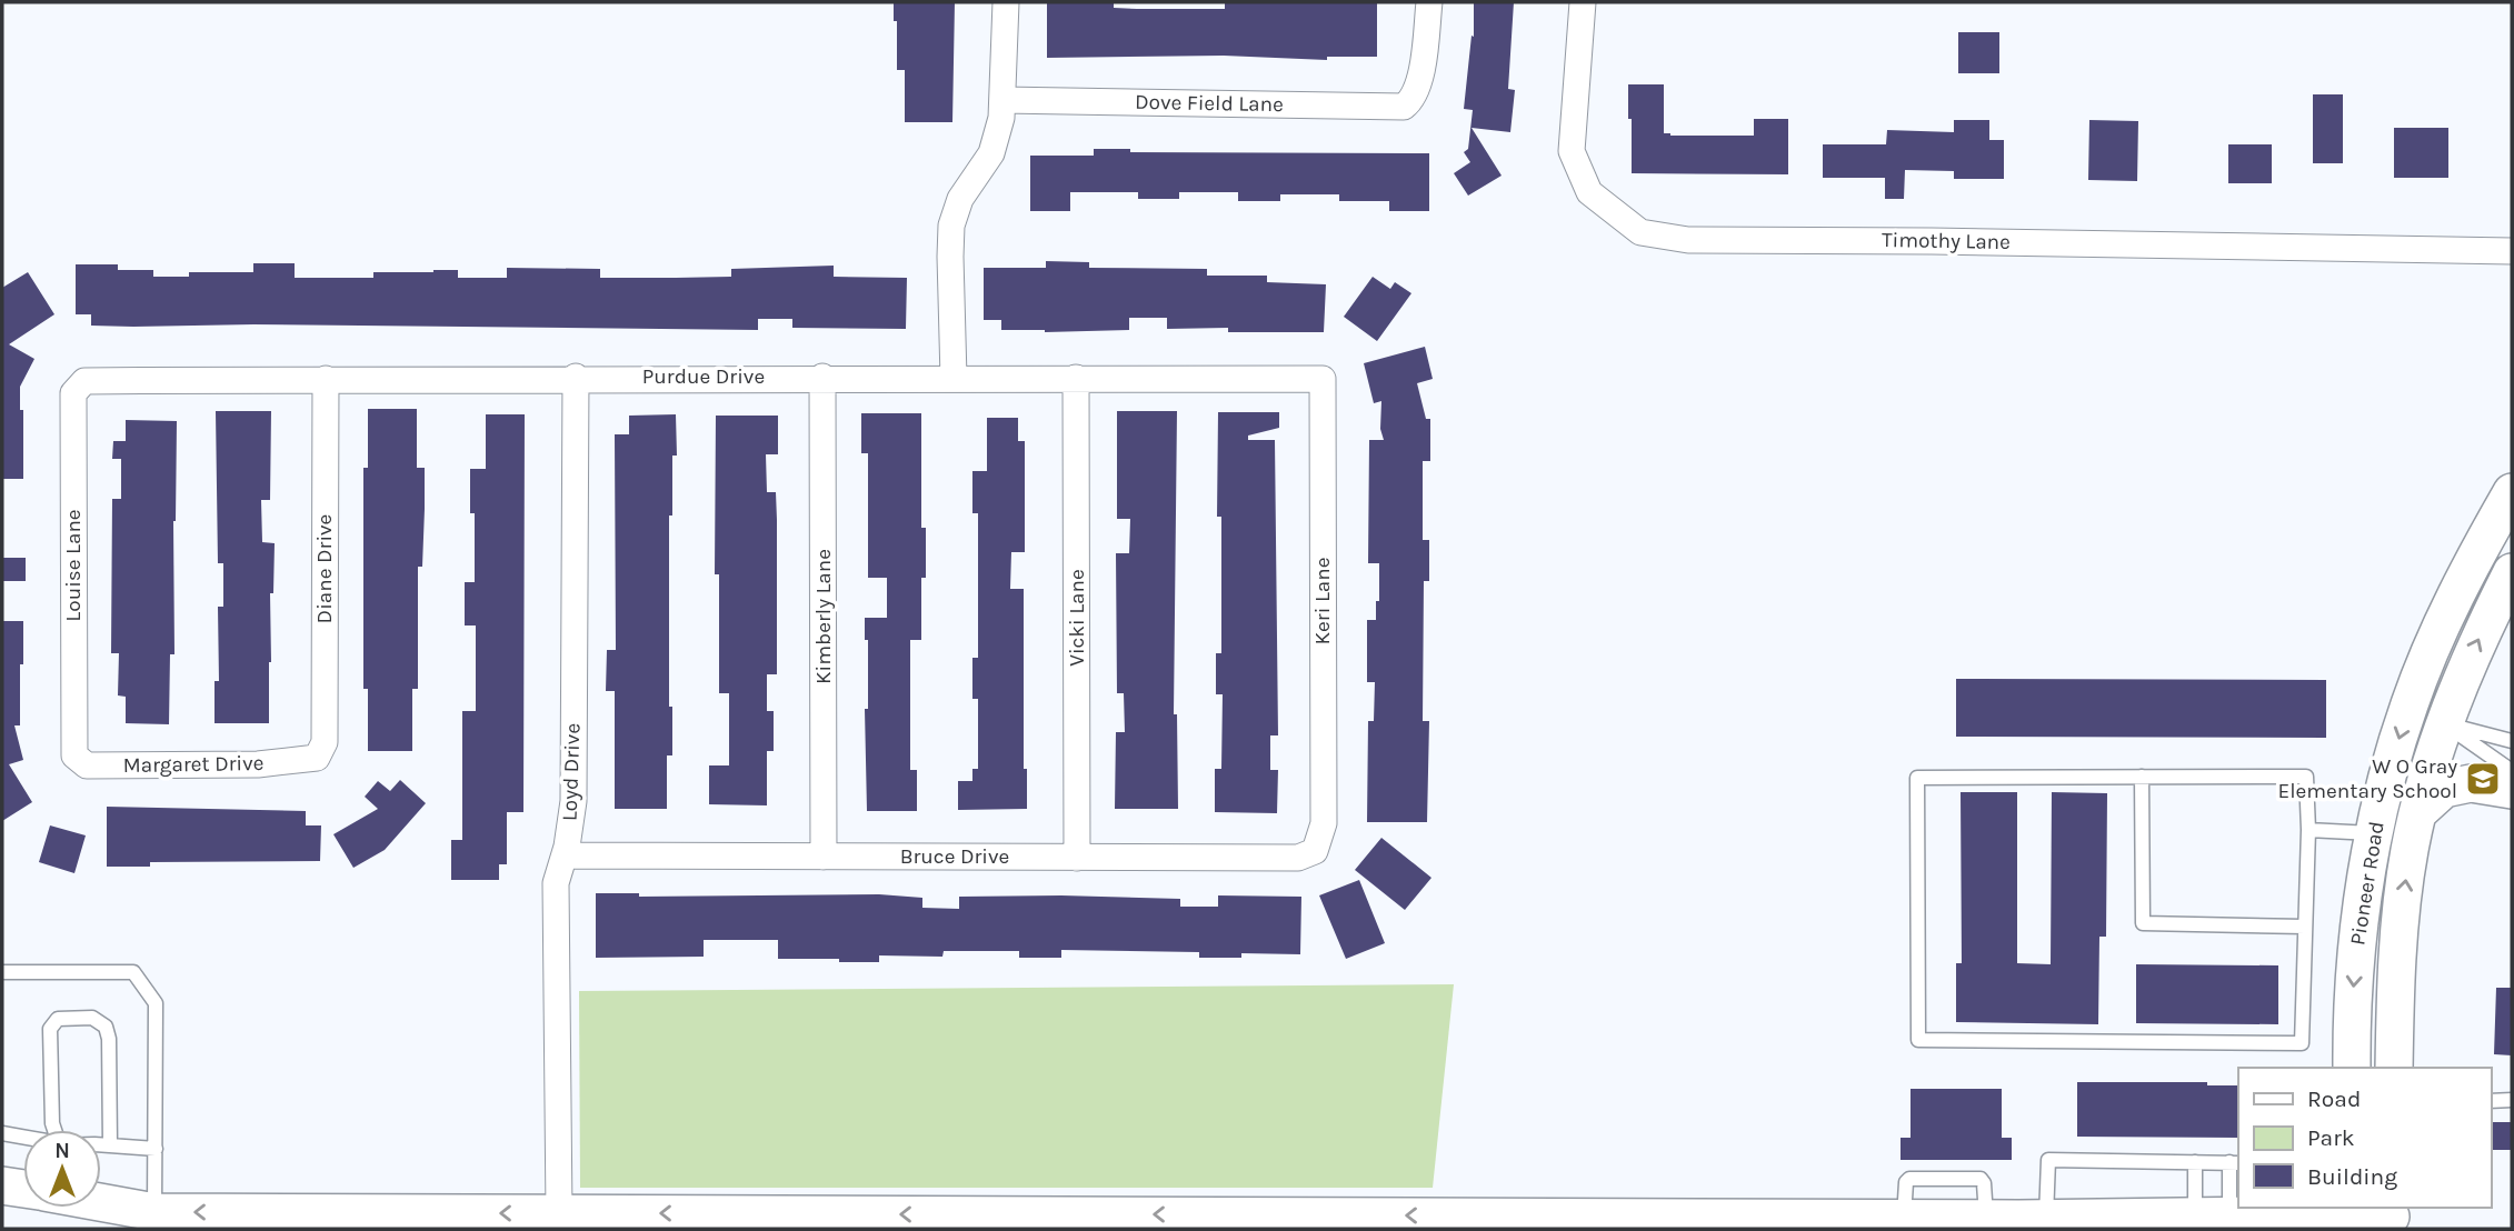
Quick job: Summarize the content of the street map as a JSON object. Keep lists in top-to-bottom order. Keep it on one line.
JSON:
{"streets":{"main road":["Pioneer Road"],"street":["Dove Field Lane","Timothy Lane","Purdue Drive","Louise Lane","Diane Drive","Keri Lane","Kimberly Lane","Vicki Lane","Margaret Drive","Loyd Drive","Bruce Drive"]},"crossings":[["Purdue Drive","Louise Lane"],["Purdue Drive","Diane Drive"],["Purdue Drive","Keri Lane"],["Purdue Drive","Kimberly Lane"],["Purdue Drive","Vicki Lane"],["Purdue Drive","Loyd Drive"],["Louise Lane","Margaret Drive"],["Diane Drive","Margaret Drive"],["Keri Lane","Bruce Drive"],["Kimberly Lane","Bruce Drive"],["Vicki Lane","Bruce Drive"],["Loyd Drive","Bruce Drive"]],"places":{"school or university":["W O Gray Elementary School"]},"legend":["Road","Park","Building"],"north":"top"}
